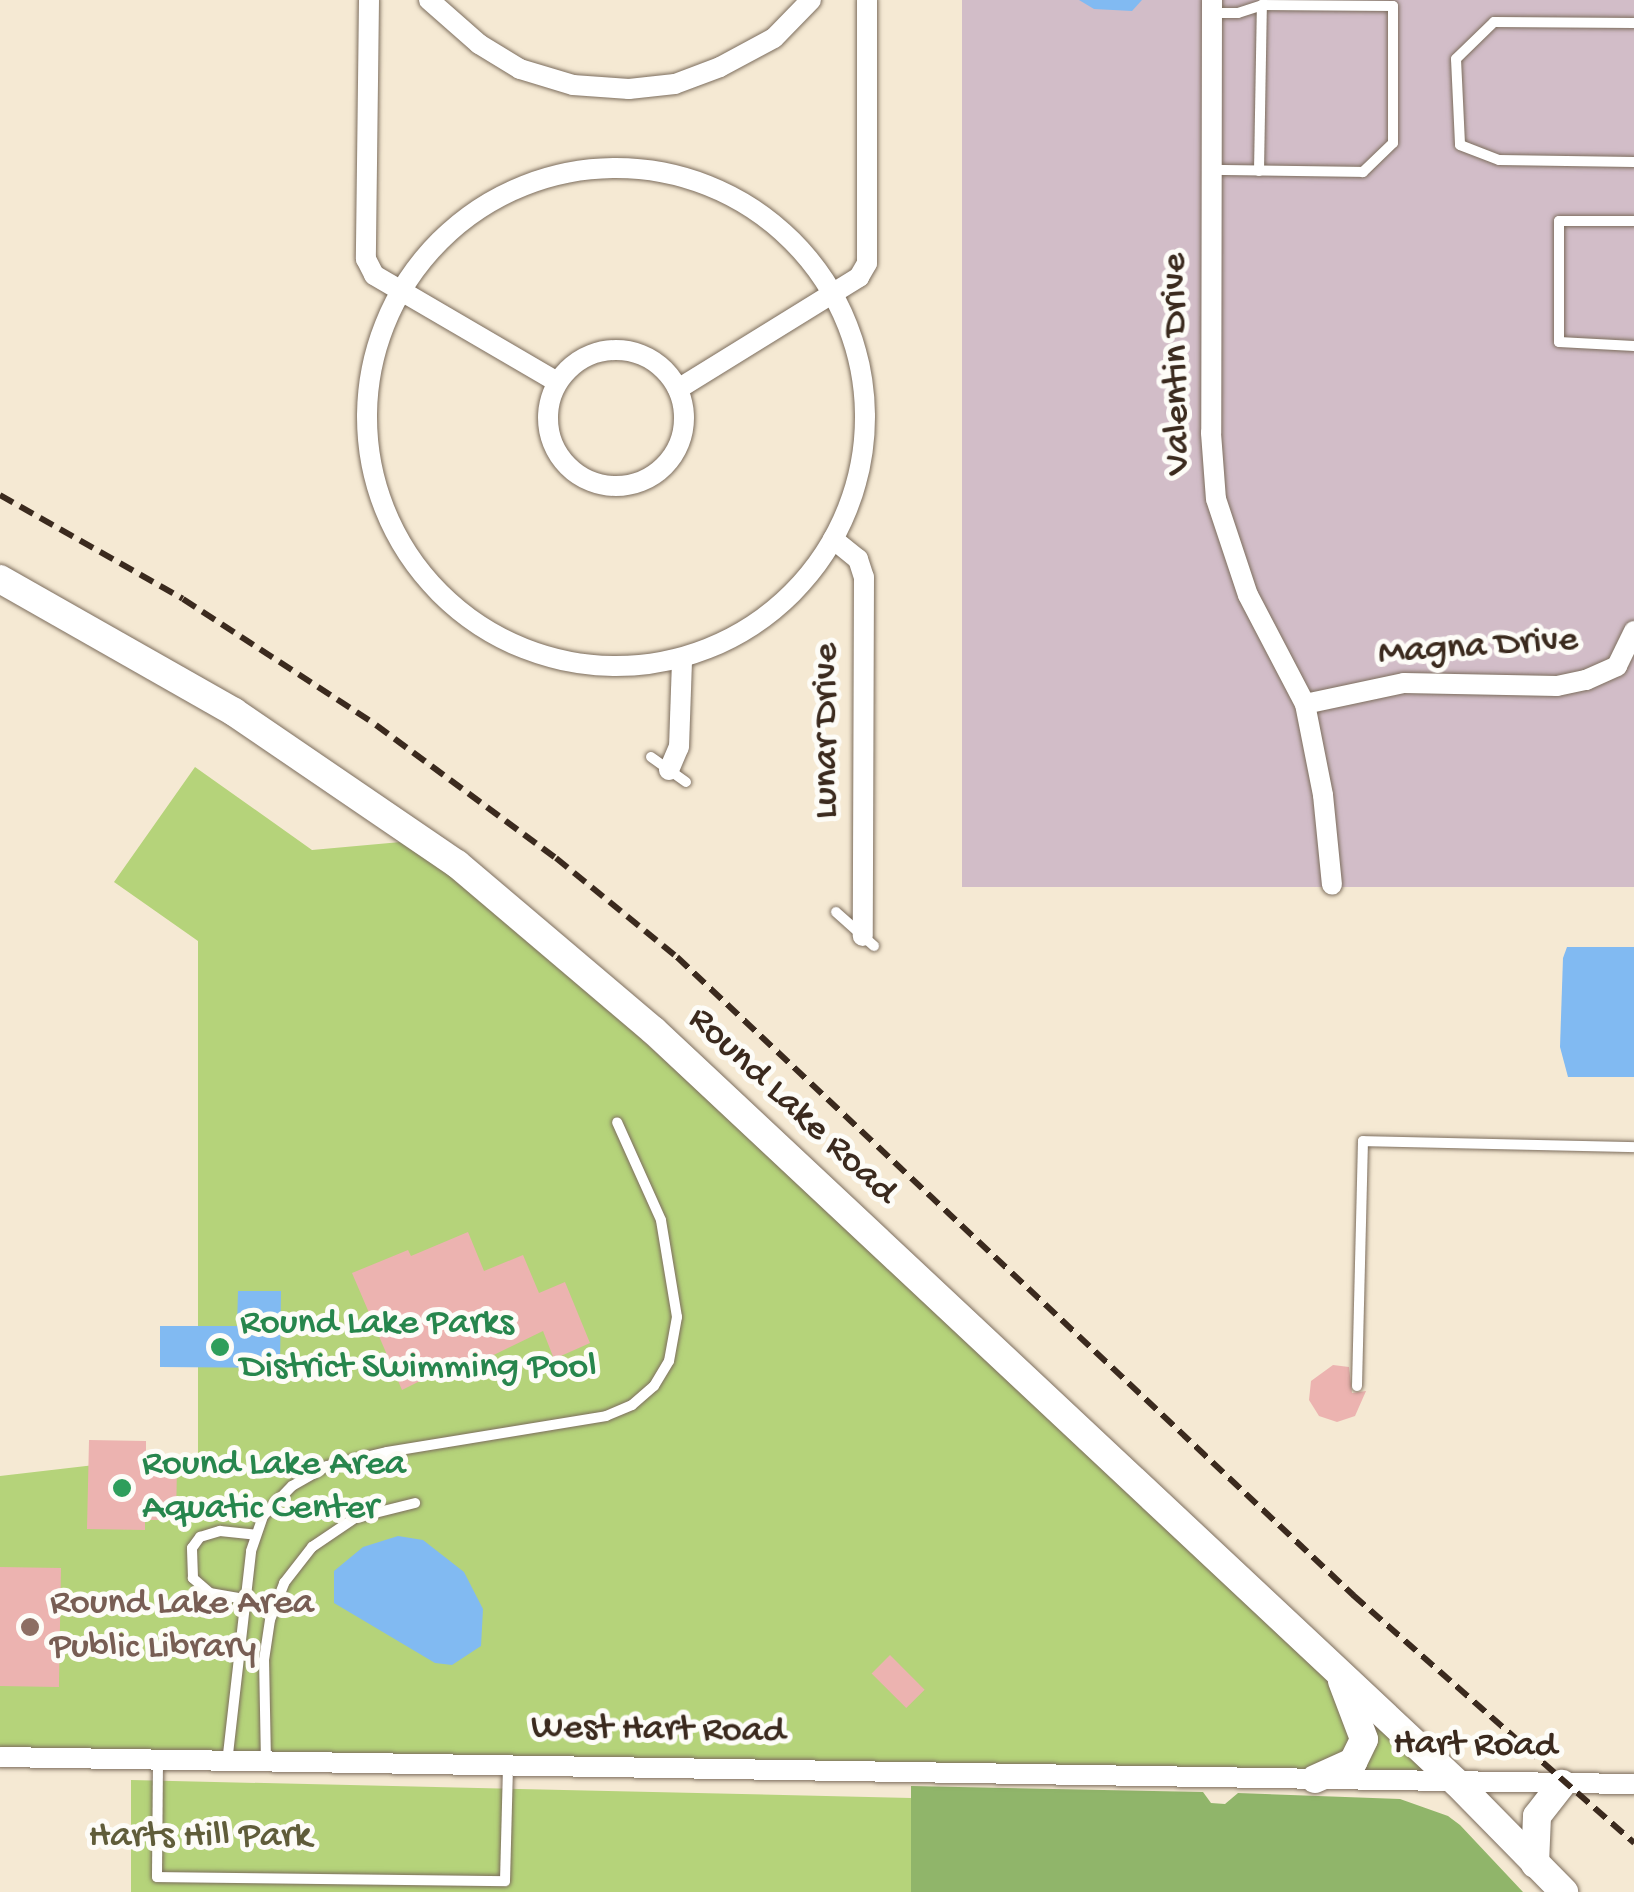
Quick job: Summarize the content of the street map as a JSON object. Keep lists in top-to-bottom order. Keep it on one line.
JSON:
{"streets":{"main road":["Round Lake Road"],"street":["Valentin Drive","Magna Drive","Lunar Drive","West Hart Road","Hart Road"]},"crossings":[["Valentin Drive","Magna Drive"],["Round Lake Road","Hart Road"],["West Hart Road","Hart Road"]],"parks":["Harts Hill Park"],"places":["Round Lake Parks District Swimming Pool","Round Lake Area Aquatic Center","Round Lake Area Public Library"]}
